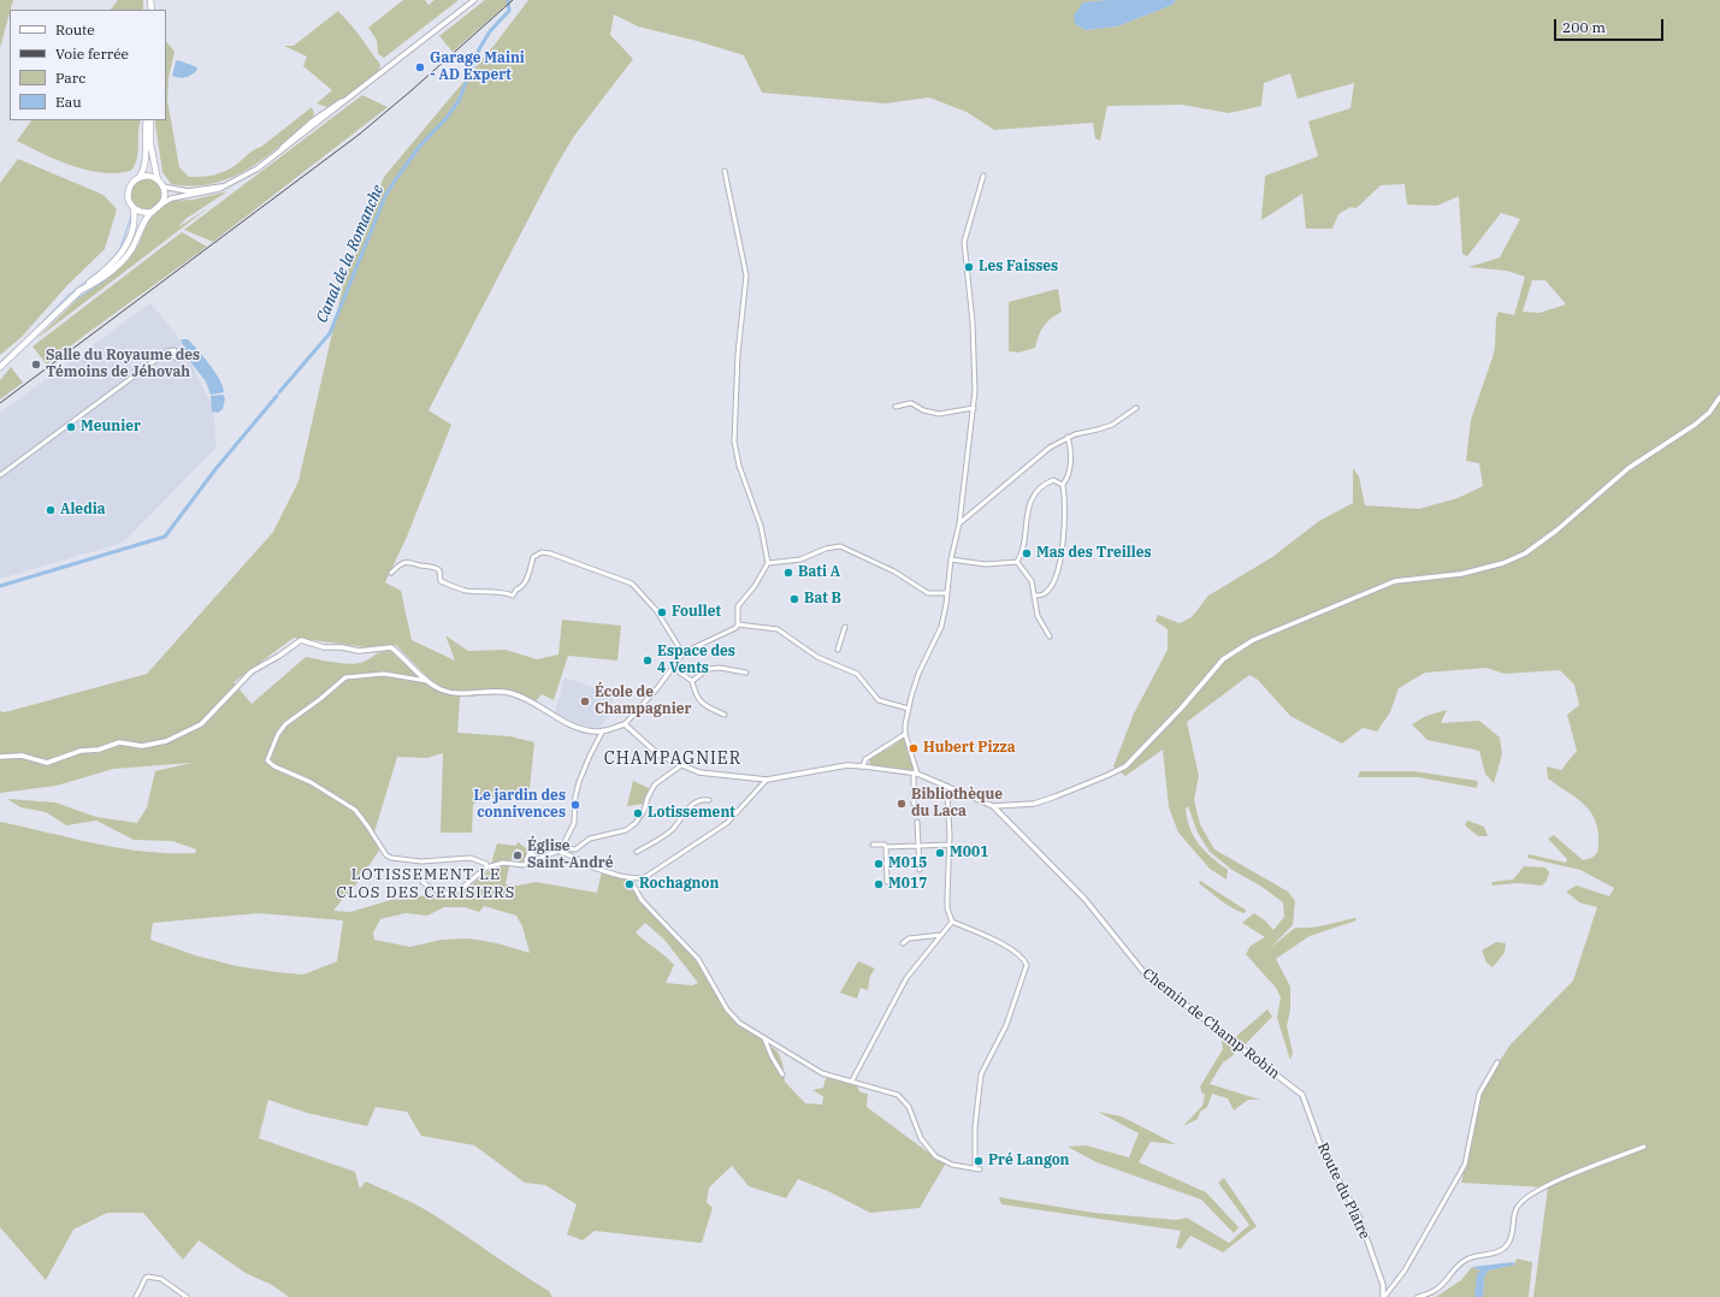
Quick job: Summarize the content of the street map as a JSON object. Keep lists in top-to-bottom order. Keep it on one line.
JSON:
{"streets":{"street":["Chemin de Champ Robin","Route du Platre"]},"crossings":[["Chemin de Champ Robin","Route du Platre"]],"districts":["CHAMPAGNIER","LOTISSEMENT LE CLOS DES CERISIERS"],"water":["Canal de la Romanche"],"places":["Garage Maini - AD Expert","Les Faisses","Salle du Royaume des Témoins de Jéhovah","Meunier","Aledia","Mas des Treilles","Bati A","Bat B","Foullet","Espace des 4 Vents","École de Champagnier","Hubert Pizza","Bibliothèque du Laca","Le jardin des connivences","Lotissement","M001","Église Saint-André","M015","Rochagnon","M017","Pré Langon"],"legend":["Route","Voie ferrée","Parc","Eau"],"scale_bar":"200 m"}
